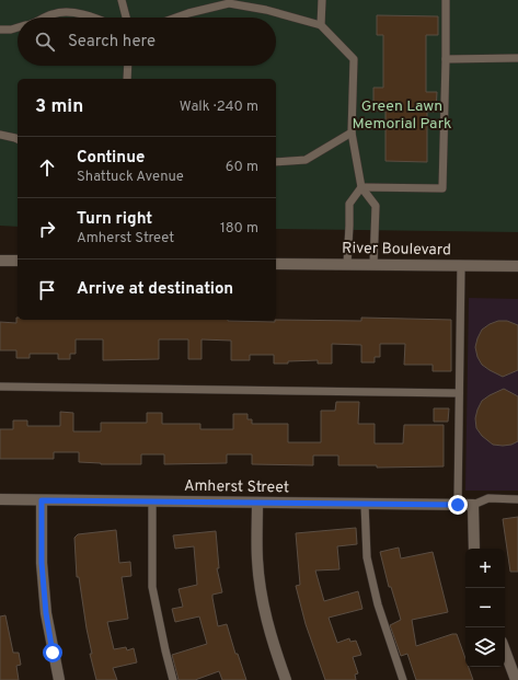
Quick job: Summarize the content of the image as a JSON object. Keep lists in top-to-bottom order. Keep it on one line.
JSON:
{"streets":{"street":["River Boulevard","Amherst Street"]},"parks":["Green Lawn Memorial Park"],"page":{"search":"Search here","heading":["3 min","Walk · 240 m"],"list":[["Continue","Shattuck Avenue","60 m"],["Turn right","Amherst Street","180 m"],"Arrive at destination"],"map_buttons":["+","−"]}}
